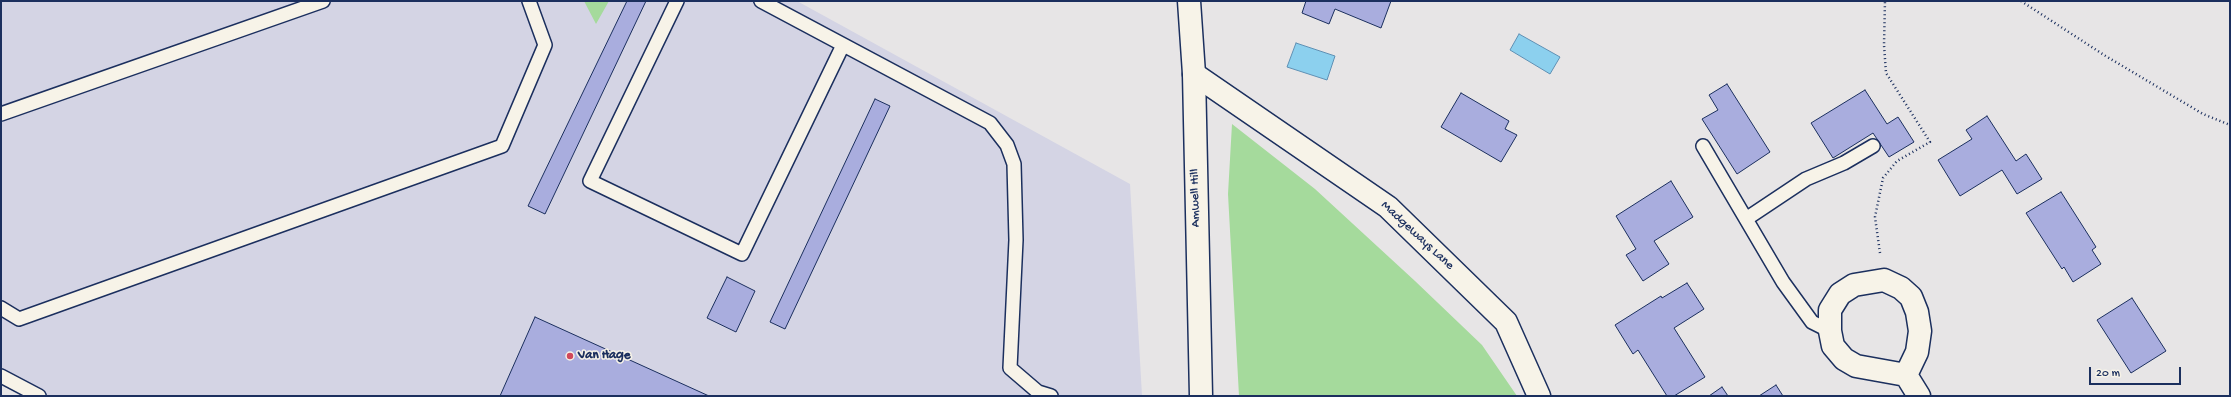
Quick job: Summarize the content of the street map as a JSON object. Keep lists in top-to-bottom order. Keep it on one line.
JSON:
{"streets":{"street":["Amwell Hill","Madgeways Lane"]},"crossings":[["Amwell Hill","Madgeways Lane"]],"places":["Van Hage"],"scale_bar":"20 m"}
